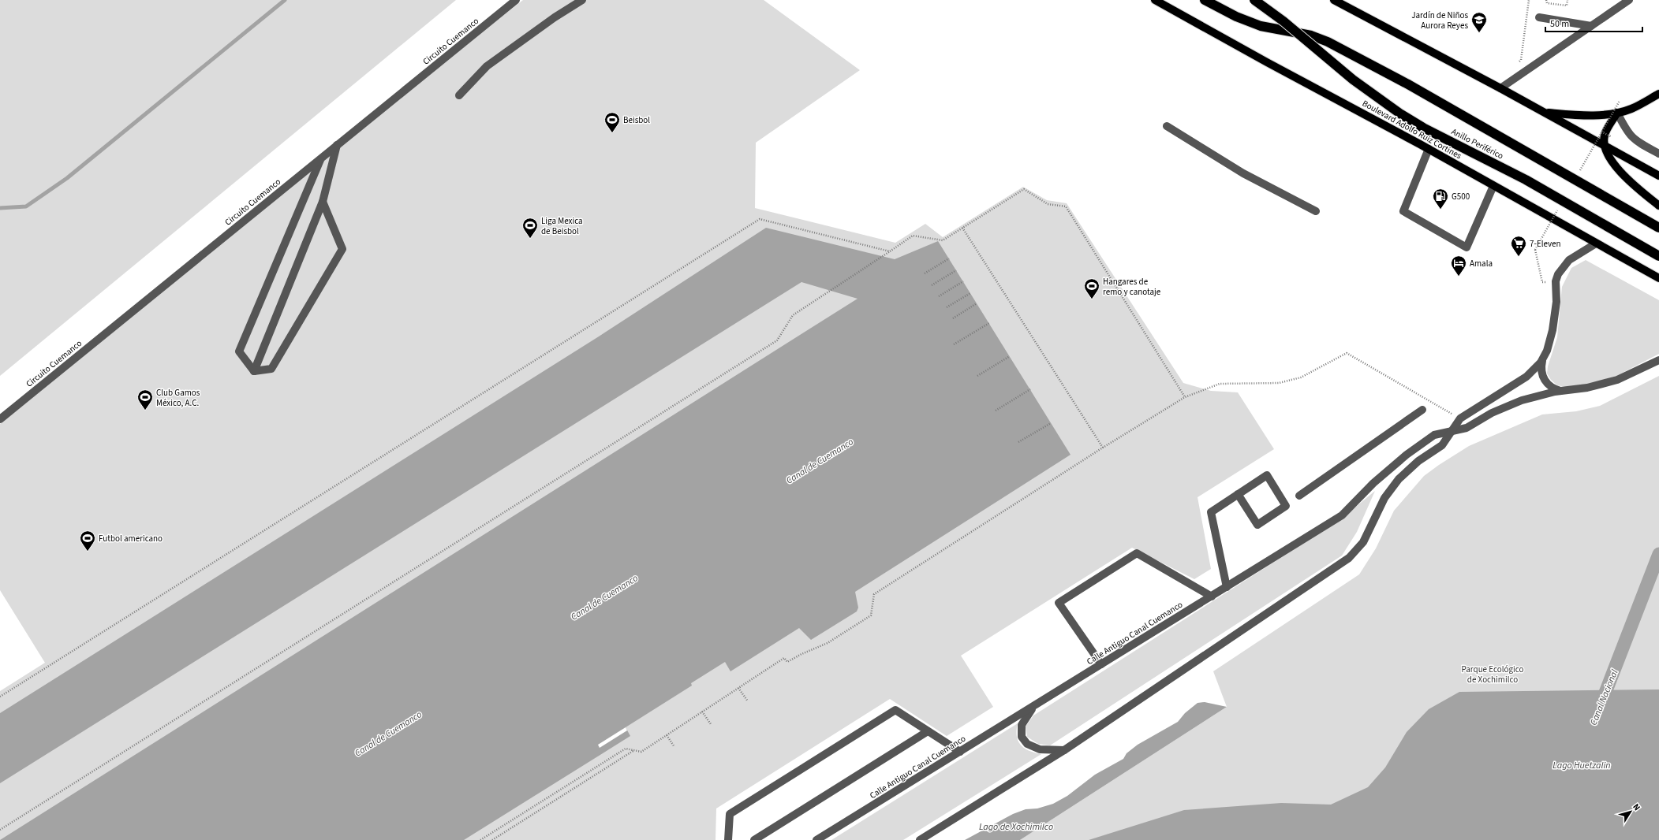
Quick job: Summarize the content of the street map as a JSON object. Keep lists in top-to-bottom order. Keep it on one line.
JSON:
{"streets":{"highway":["Anillo Periférico"],"main road":["Boulevard Adolfo Ruiz Cortines"],"street":["Circuito Cuemanco","Calle Antiguo Canal Cuemanco"]},"water":["Canal de Cuemanco","Canal Nacional","Lago Huetzalin","Lago de Xochimilco"],"parks":["Parque Ecológico de Xochimilco"],"places":{"school or university":["Jardín de Niños Aurora Reyes"],"sports":["Beisbol","Liga Mexica de Beisbol","Hangares de remo y canotaje","Club Gamos México, A.C.","Futbol americano"],"fuel station":["G500"],"supermarket":["7-Eleven"],"hotel":["Amala"]},"scale_bar":"50 m","north":"top right"}
